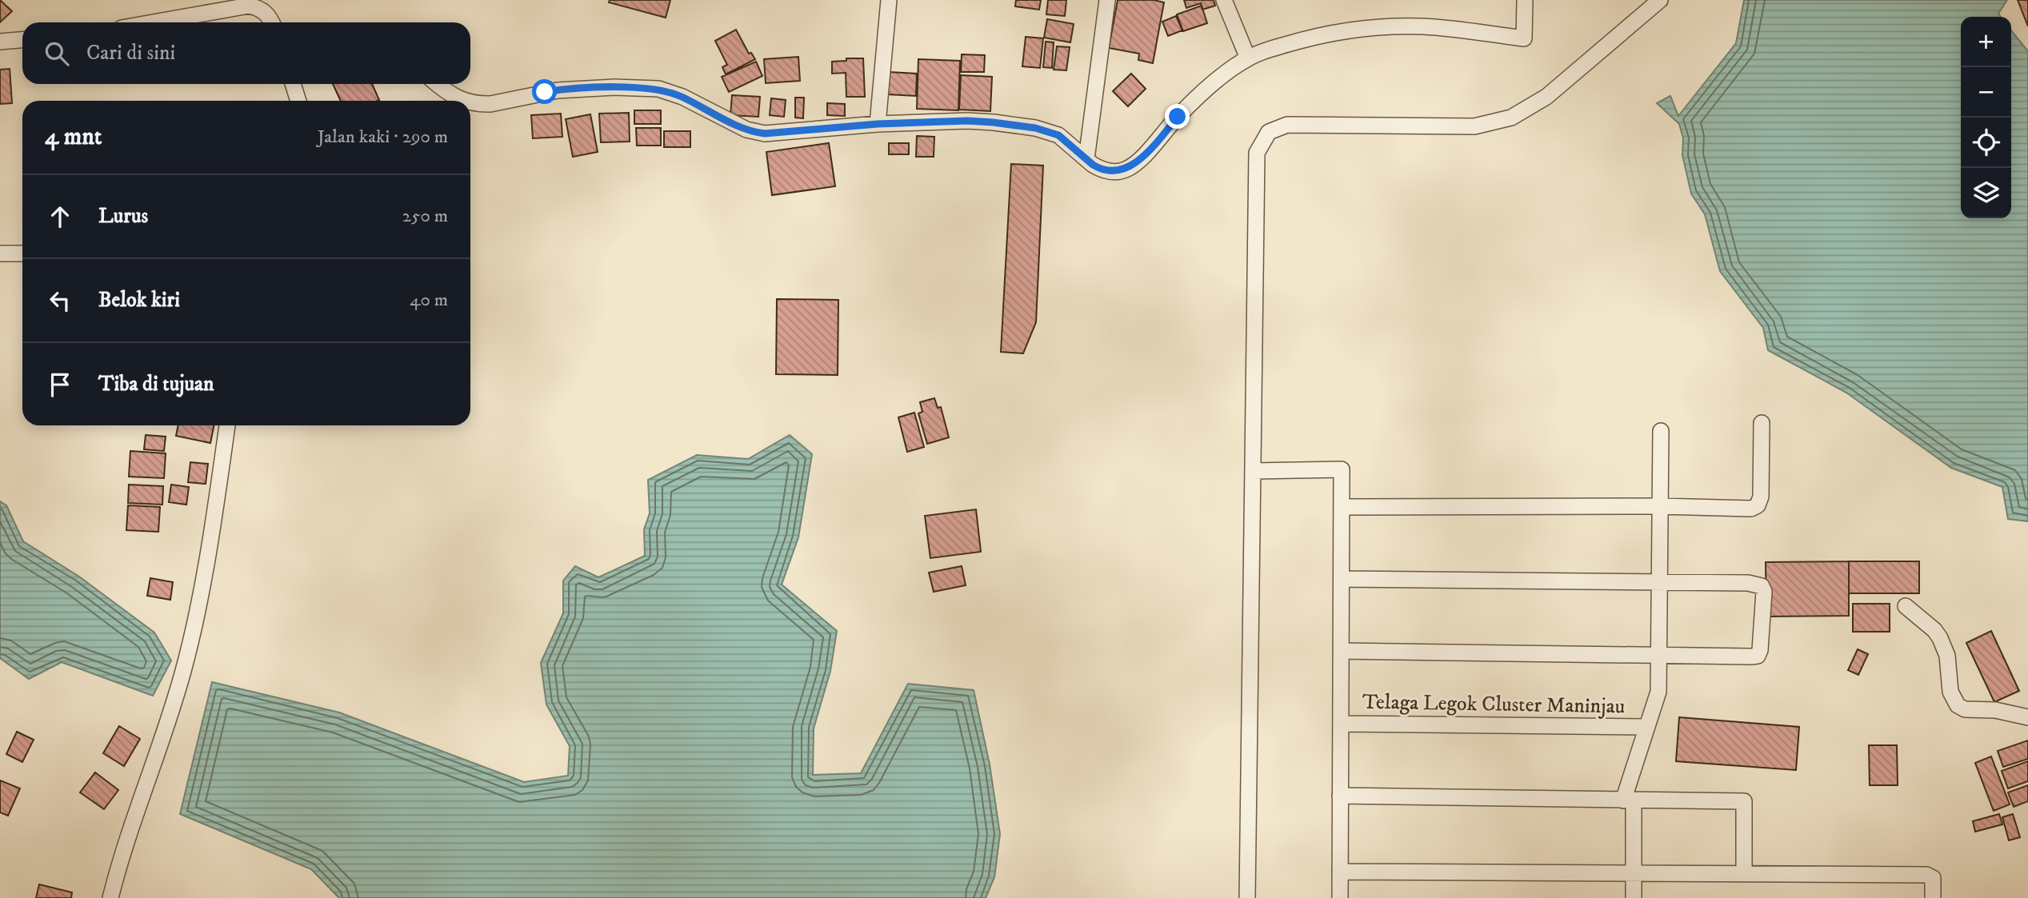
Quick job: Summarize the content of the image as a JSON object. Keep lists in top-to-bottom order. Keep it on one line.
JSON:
{"streets":{"street":["Telaga Legok Cluster Maninjau"]},"page":{"map_buttons":["+","−"],"search":"Cari di sini","heading":["4 mnt","Jalan kaki · 290 m"],"list":[["Lurus","250 m"],["Belok kiri","40 m"],"Tiba di tujuan"]}}
